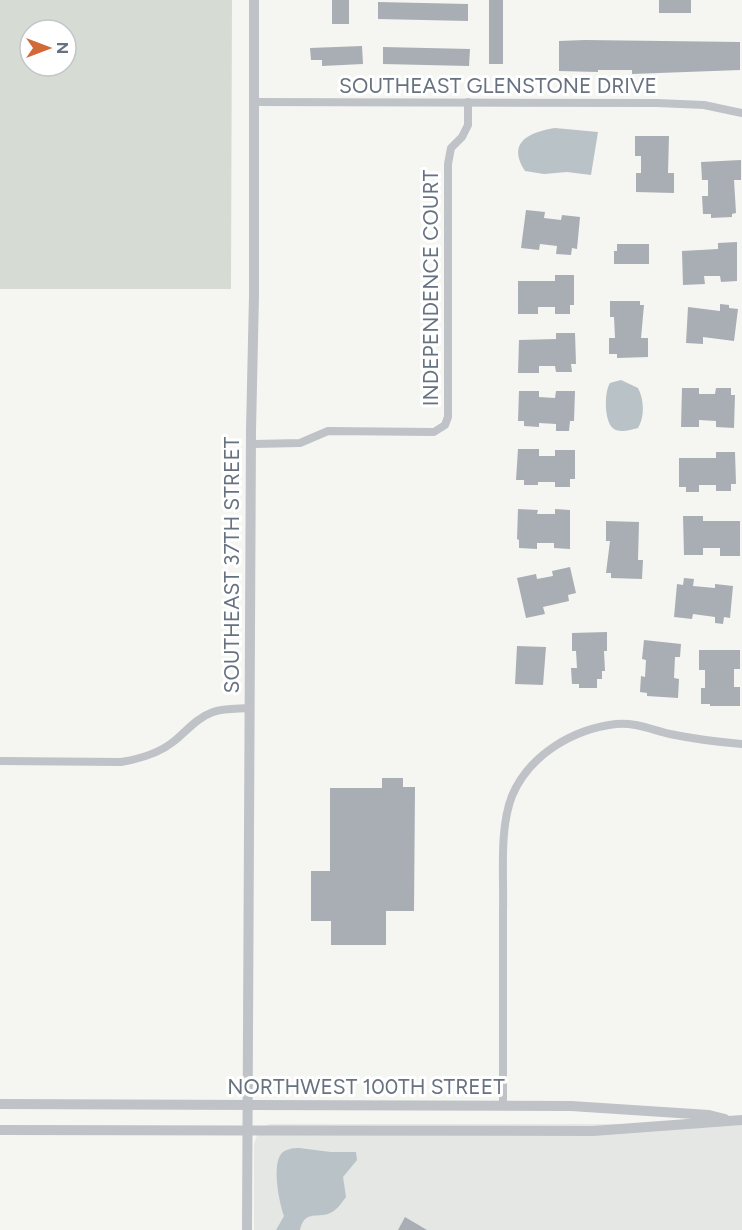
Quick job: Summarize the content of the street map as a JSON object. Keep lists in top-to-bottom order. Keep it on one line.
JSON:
{"streets":{"street":["SOUTHEAST GLENSTONE DRIVE","INDEPENDENCE COURT","SOUTHEAST 37TH STREET","NORTHWEST 100TH STREET"]},"crossings":[["SOUTHEAST GLENSTONE DRIVE","INDEPENDENCE COURT"],["SOUTHEAST GLENSTONE DRIVE","SOUTHEAST 37TH STREET"],["INDEPENDENCE COURT","SOUTHEAST 37TH STREET"],["SOUTHEAST 37TH STREET","NORTHWEST 100TH STREET"]],"north":"right"}
